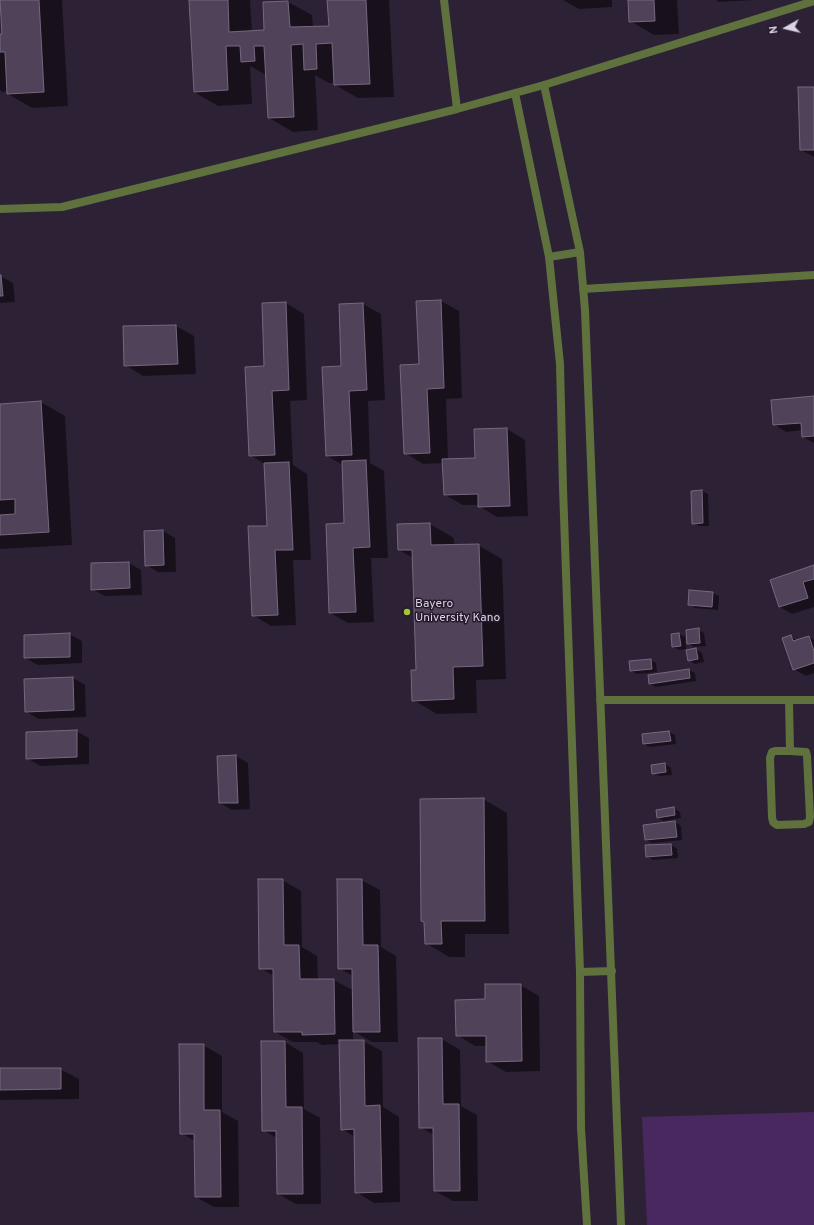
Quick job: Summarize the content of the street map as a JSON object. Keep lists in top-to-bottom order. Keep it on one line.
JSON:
{"places":["Bayero University Kano"],"north":"left"}
